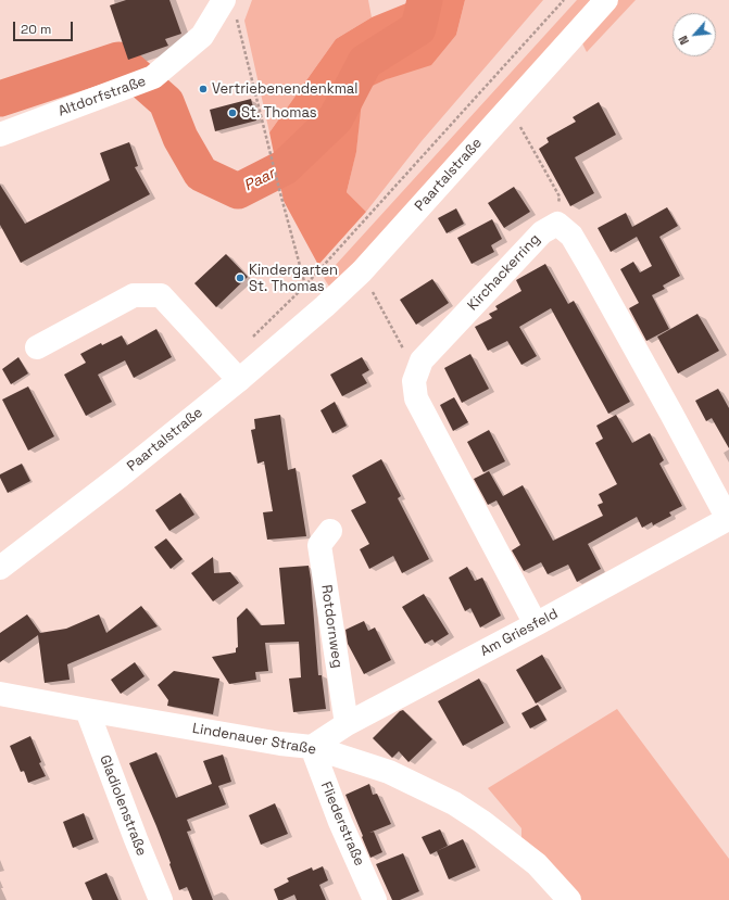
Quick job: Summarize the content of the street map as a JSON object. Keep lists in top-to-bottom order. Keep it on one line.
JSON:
{"streets":{"street":["Altdorfstraße","Paartalstraße","Kirchackerring","Rotdornweg","Am Griesfeld","Lindenauer Straße","Gladiolenstraße","Fliederstraße"]},"crossings":[["Kirchackerring","Am Griesfeld"],["Rotdornweg","Am Griesfeld"],["Am Griesfeld","Lindenauer Straße"],["Am Griesfeld","Fliederstraße"],["Lindenauer Straße","Gladiolenstraße"],["Lindenauer Straße","Fliederstraße"]],"water":["Paar"],"places":["Vertriebenendenkmal","St. Thomas","Kindergarten St. Thomas"],"scale_bar":"20 m","north":"bottom left"}
